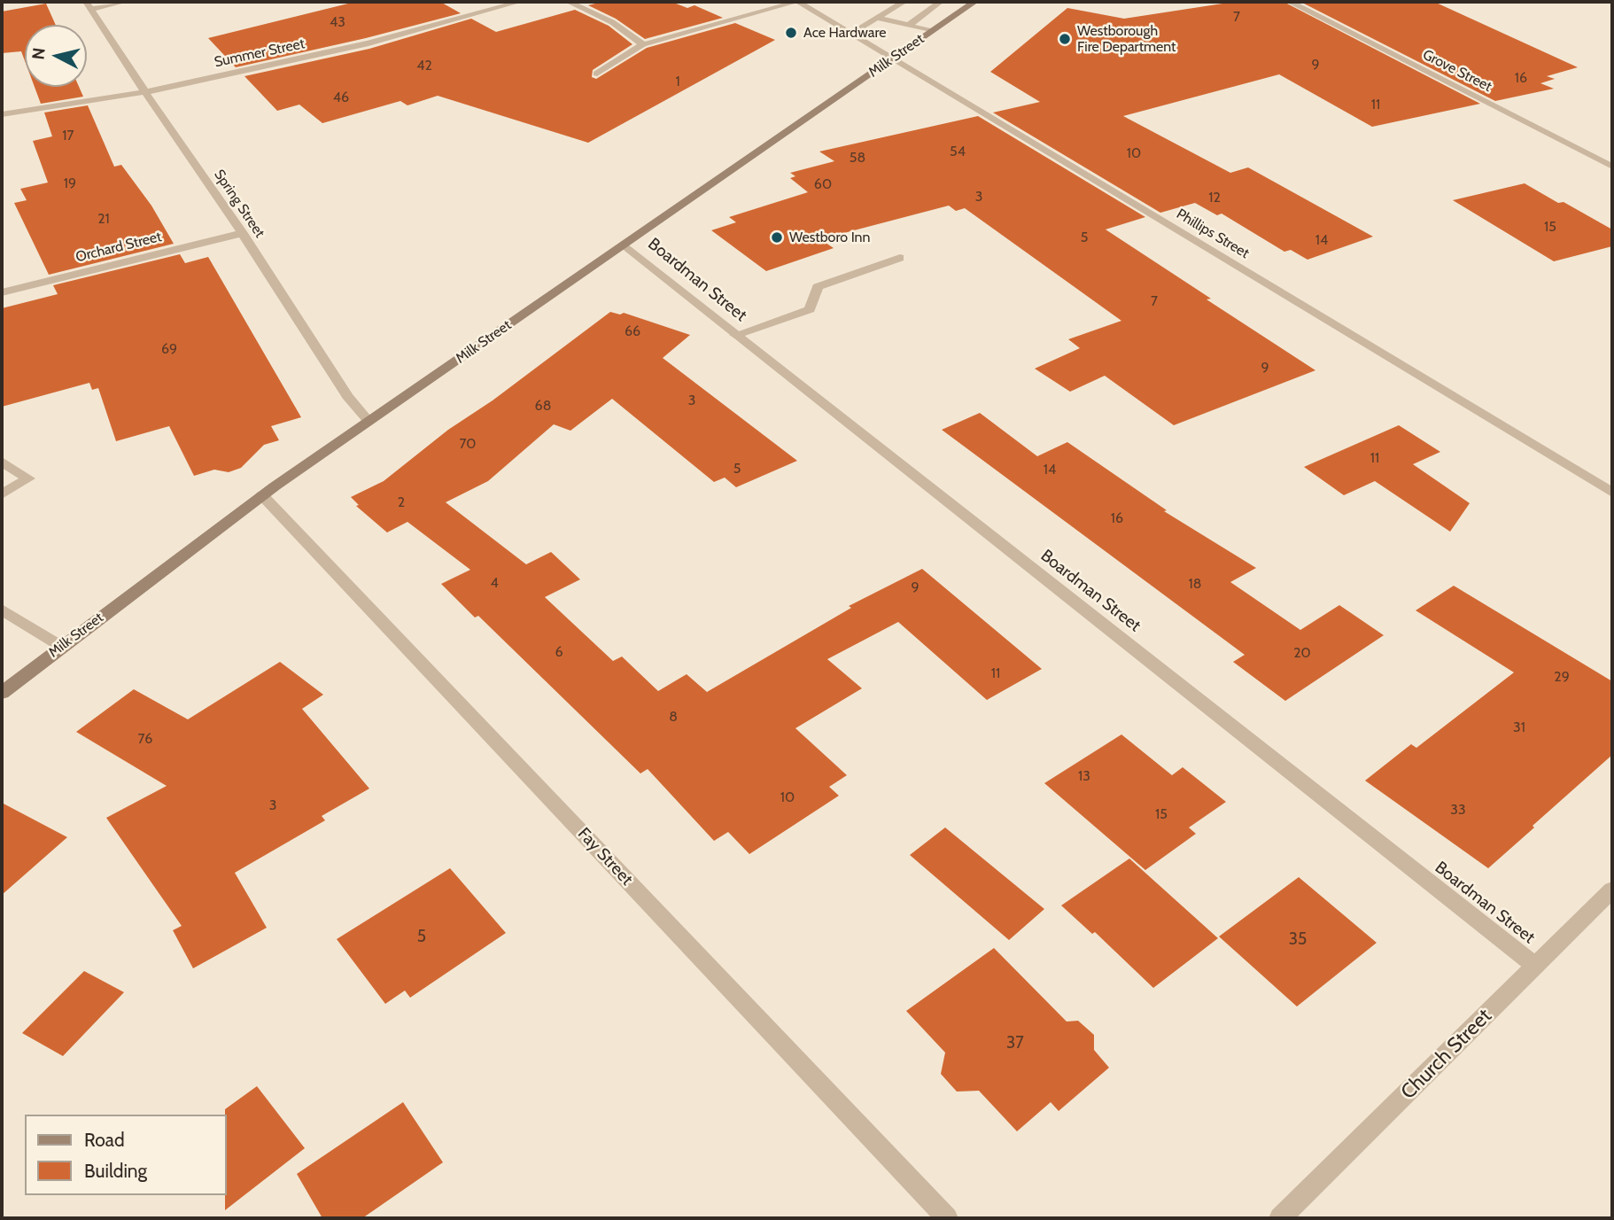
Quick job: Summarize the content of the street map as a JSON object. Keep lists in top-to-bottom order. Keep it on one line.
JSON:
{"streets":{"main road":["Milk Street"],"street":["Summer Street","Grove Street","Spring Street","Phillips Street","Orchard Street","Boardman Street","Fay Street","Church Street"]},"crossings":[["Summer Street","Spring Street"],["Milk Street","Spring Street"],["Milk Street","Phillips Street"],["Milk Street","Boardman Street"],["Milk Street","Fay Street"],["Spring Street","Orchard Street"],["Boardman Street","Church Street"]],"places":["Ace Hardware","Westborough Fire Department","Westboro Inn"],"house_numbers":["7","43","9","42","16","1","46","11","17","54","10","58","19","60","3","12","21","15","5","14","7","66","69","9","3","68","70","11","5","14","2","16","4","18","9","6","20","11","29","8","31","76","13","10","3","33","15","5","35","37"],"legend":["Road","Building"],"north":"left"}
